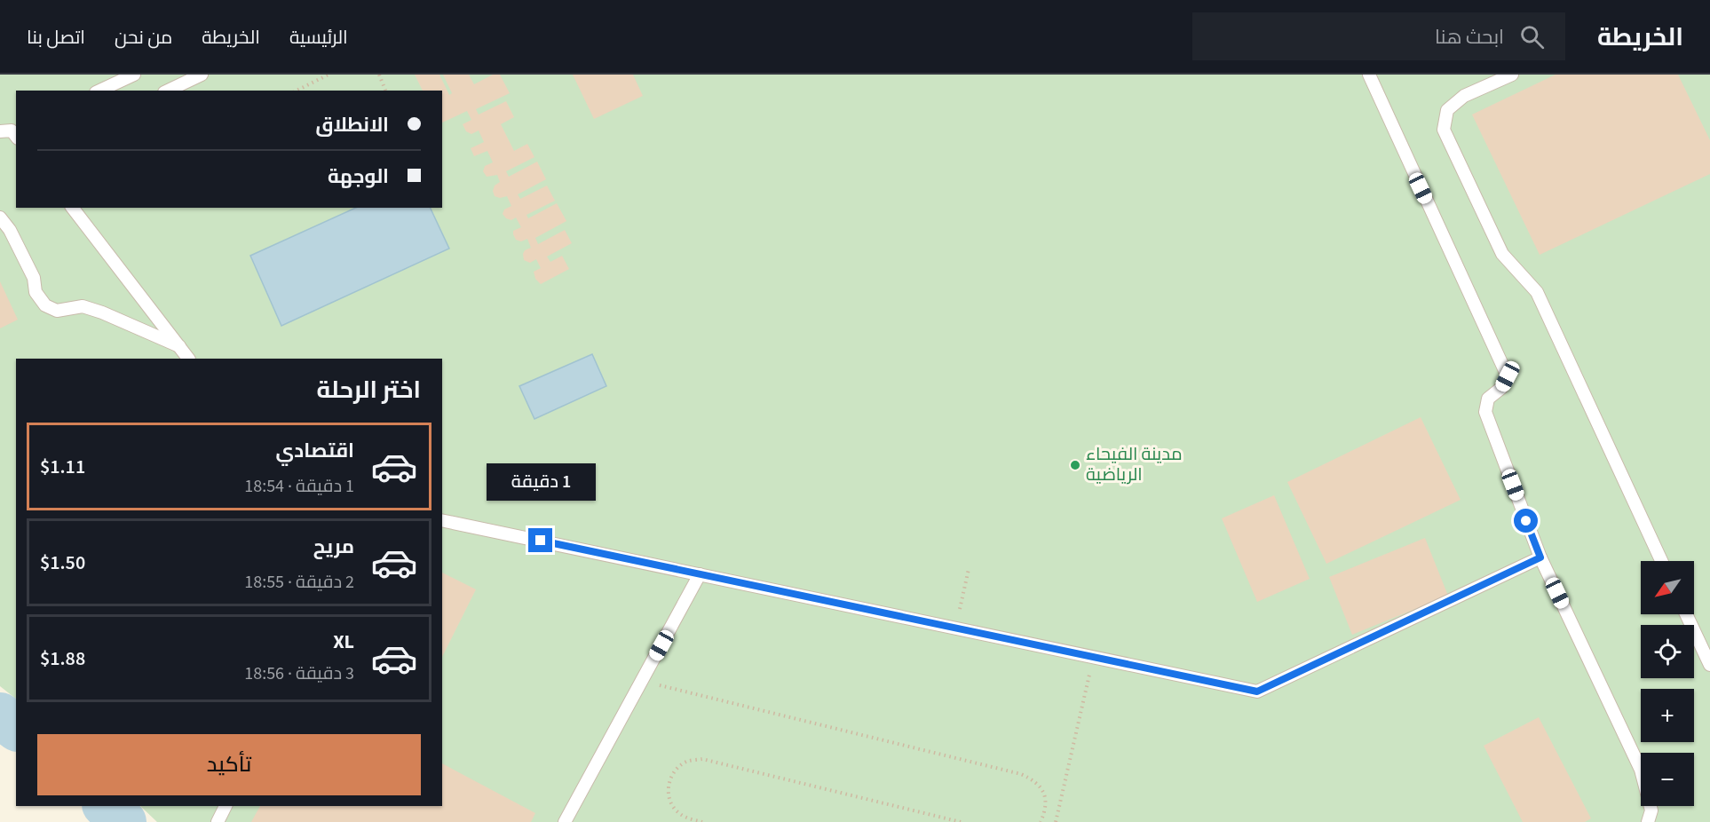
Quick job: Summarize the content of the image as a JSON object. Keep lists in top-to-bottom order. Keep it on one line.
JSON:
{"places":["مدينة الفيحاء الرياضية"],"north":"bottom left","page":{"header":"الخريطة","search":"ابحث هنا","nav":["الرئيسية","الخريطة","من نحن","اتصل بنا"],"banner":["الانطلاق","الوجهة"],"heading":"اختر الرحلة","list":[{"name":"اقتصادي","note":"1 دقيقة · 18:54","value":"$1.11"},{"name":"مريح","note":"2 دقيقة · 18:55","value":"$1.50"},{"name":"XL","note":"3 دقيقة · 18:56","value":"$1.88"}],"bubble":"1 دقيقة","map_buttons":["+","−"],"buttons":"تأكيد"}}
